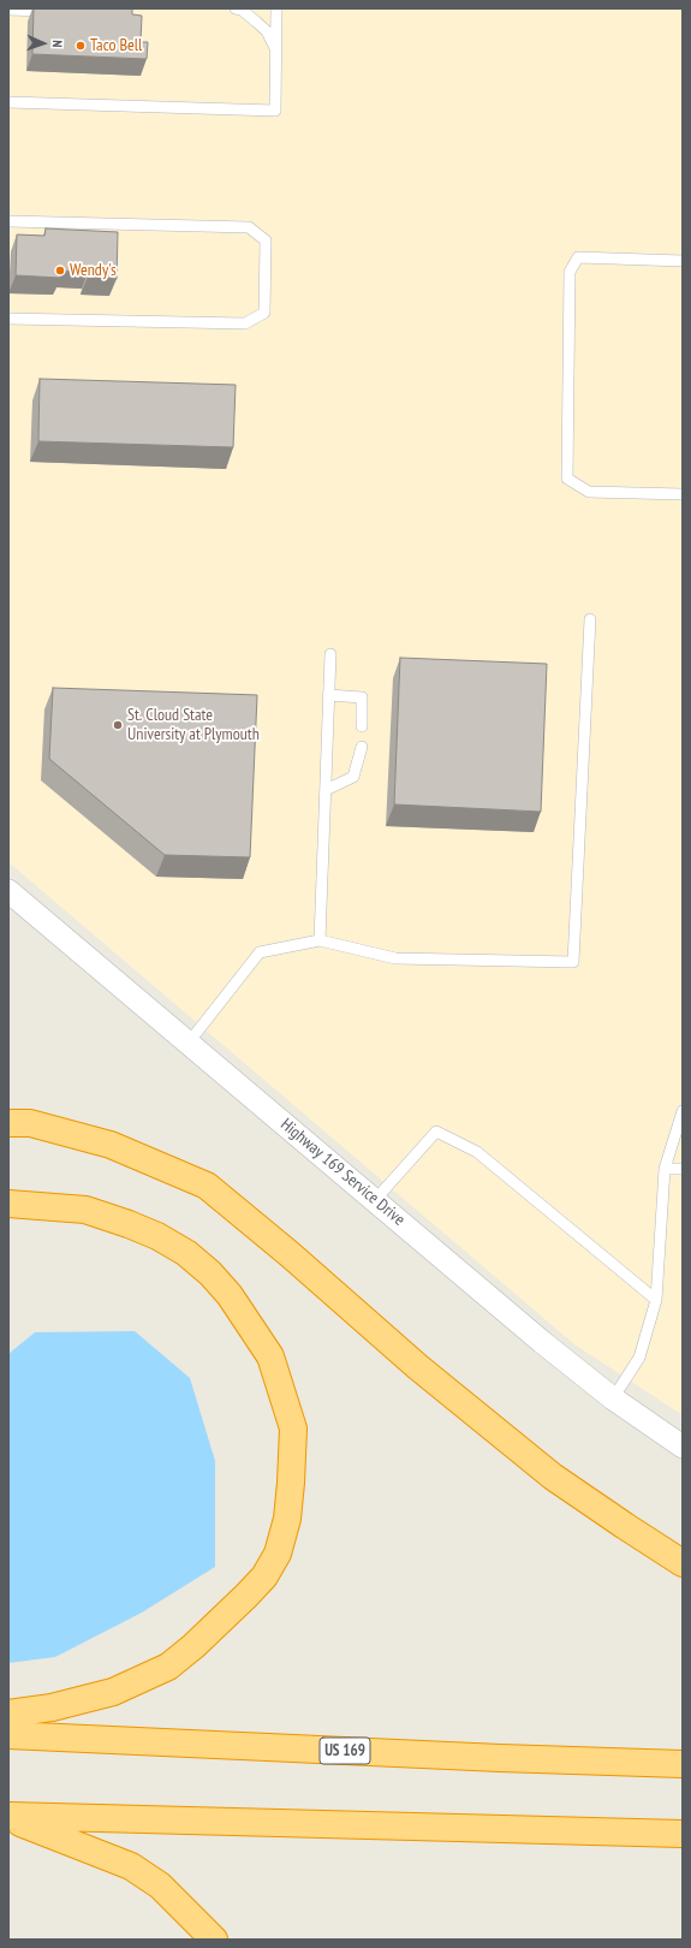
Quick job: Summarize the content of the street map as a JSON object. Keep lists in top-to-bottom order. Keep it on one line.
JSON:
{"streets":{"highway":["US 169"],"street":["Highway 169 Service Drive"]},"places":["Taco Bell","Wendy's","St. Cloud State University at Plymouth"],"north":"right"}
